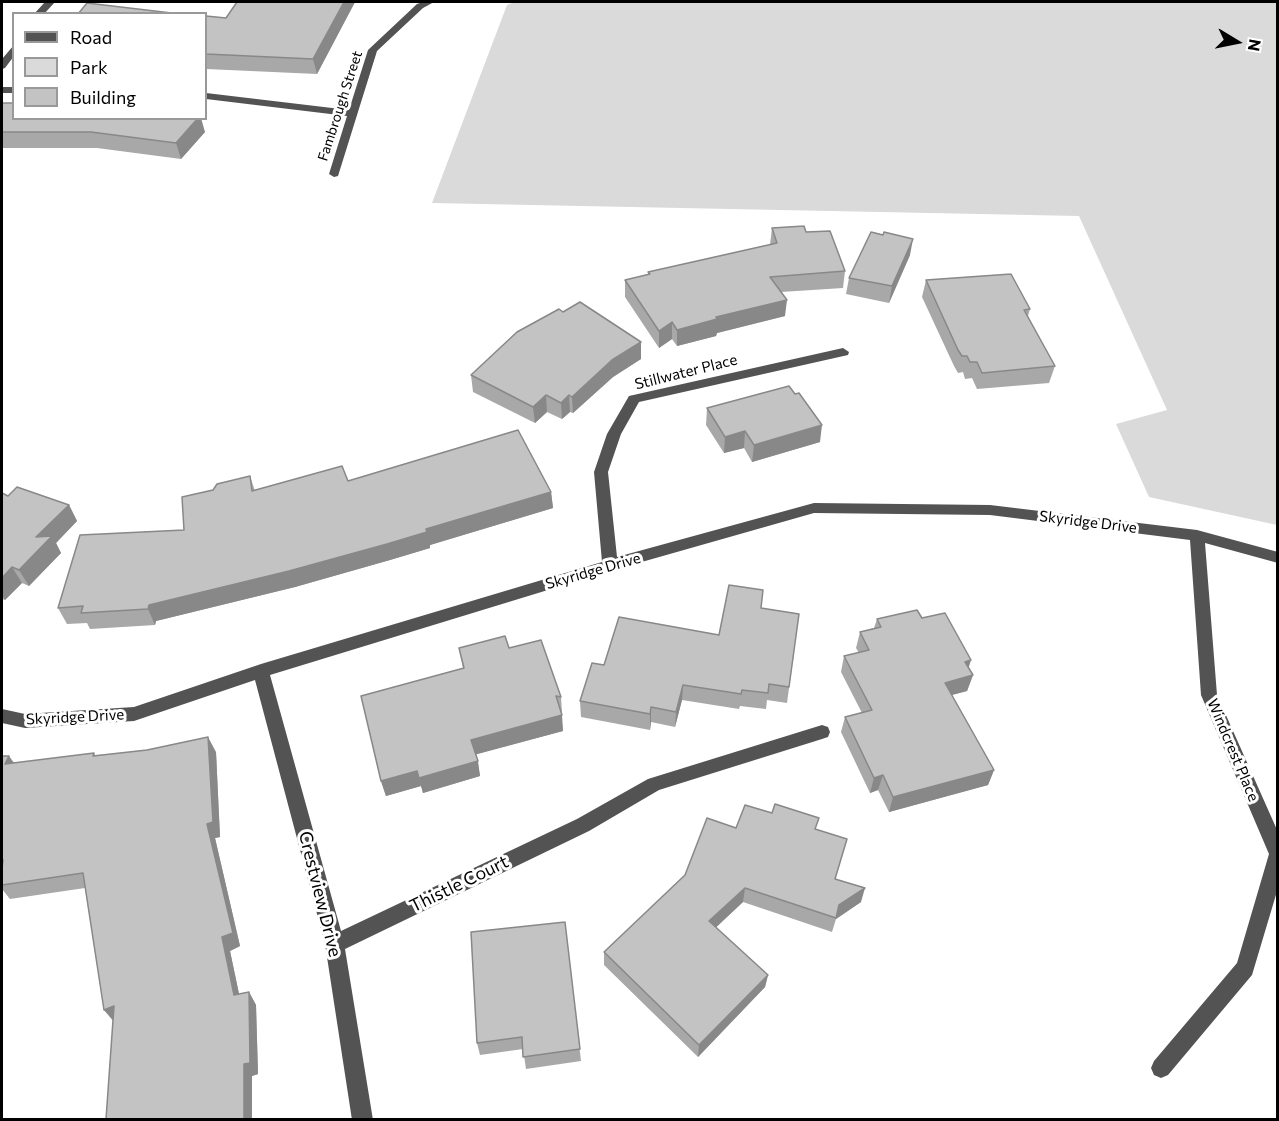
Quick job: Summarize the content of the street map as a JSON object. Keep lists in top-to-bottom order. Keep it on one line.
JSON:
{"streets":{"street":["Fambrough Street","Stillwater Place","Skyridge Drive","Windcrest Place","Thistle Court","Crestview Drive"]},"crossings":[["Stillwater Place","Skyridge Drive"],["Skyridge Drive","Windcrest Place"],["Skyridge Drive","Crestview Drive"],["Thistle Court","Crestview Drive"]],"legend":["Road","Park","Building"],"north":"right"}
